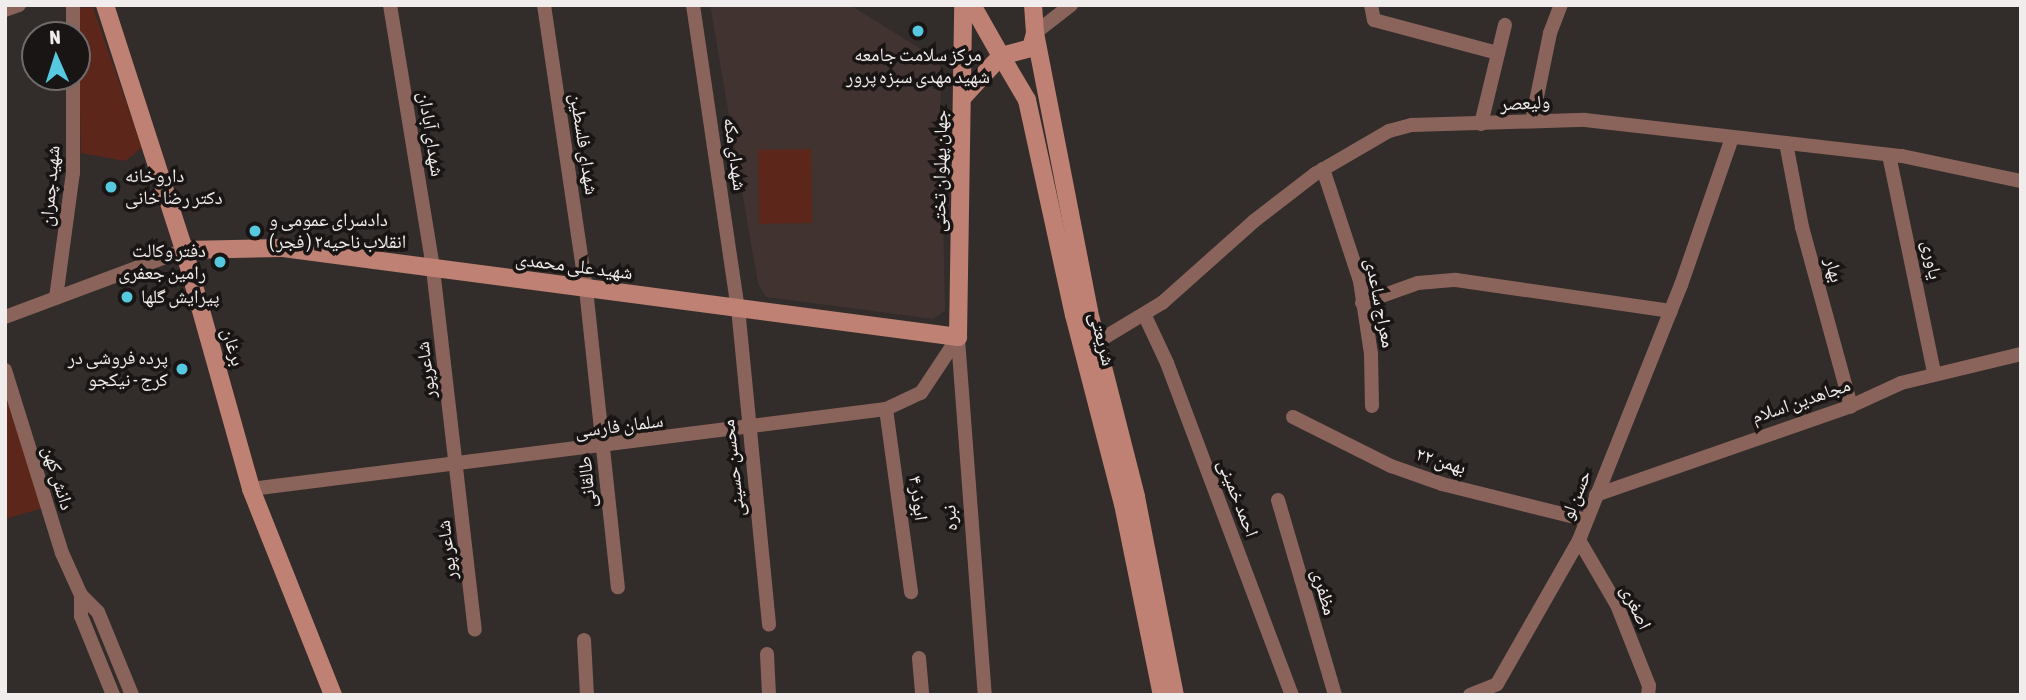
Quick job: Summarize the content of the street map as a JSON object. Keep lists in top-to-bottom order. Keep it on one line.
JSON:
{"streets":{"street":["ولیعصر","شهدای آبادان","شهدای فلسطین","شهدای مکه","جهان پهلوان تختی","شهید چمران","یاوری","شهید علی محمدی","بهار","معراج ساعدی","شریعتی","برغان","شاعرپور","مجاهدین اسلام","سلمان فارسی","۲۲ بهمن","محسن حسینی","دانش کهن","طالقانی","حسن لو","ابوذر ۴","احمد خمینی","نبره","شاعر پور","مظفری","اصغری"]},"crossings":[["ولیعصر","یاوری"],["ولیعصر","بهار"],["ولیعصر","معراج ساعدی"],["ولیعصر","شریعتی"],["ولیعصر","حسن لو"],["ولیعصر","احمد خمینی"],["شهدای آبادان","شهید علی محمدی"],["شهدای آبادان","شاعرپور"],["شهدای فلسطین","شهید علی محمدی"],["شهدای فلسطین","طالقانی"],["شهدای مکه","شهید علی محمدی"],["شهدای مکه","محسن حسینی"],["جهان پهلوان تختی","شهید علی محمدی"],["جهان پهلوان تختی","سلمان فارسی"],["جهان پهلوان تختی","نبره"],["یاوری","مجاهدین اسلام"],["شهید علی محمدی","برغان"],["شهید علی محمدی","شاعرپور"],["شهید علی محمدی","سلمان فارسی"],["شهید علی محمدی","محسن حسینی"],["شهید علی محمدی","طالقانی"],["شهید علی محمدی","نبره"],["بهار","مجاهدین اسلام"],["برغان","سلمان فارسی"],["شاعرپور","سلمان فارسی"],["شاعرپور","شاعر پور"],["مجاهدین اسلام","حسن لو"],["سلمان فارسی","محسن حسینی"],["سلمان فارسی","طالقانی"],["سلمان فارسی","ابوذر ۴"],["سلمان فارسی","نبره"],["سلمان فارسی","شاعر پور"],["۲۲ بهمن","حسن لو"],["حسن لو","اصغری"]],"places":["مرکز سلامت جامعه شهید مهدی سبزه پرور","داروخانه دکتر رضا خانی","دادسرای عمومی و انقلاب ناحیه۲ ( فجر )","دفتر وکالت رامین جعفری","پیرایش گلها","پرده فروشی در کرج - نیکجو"],"north":"top"}
